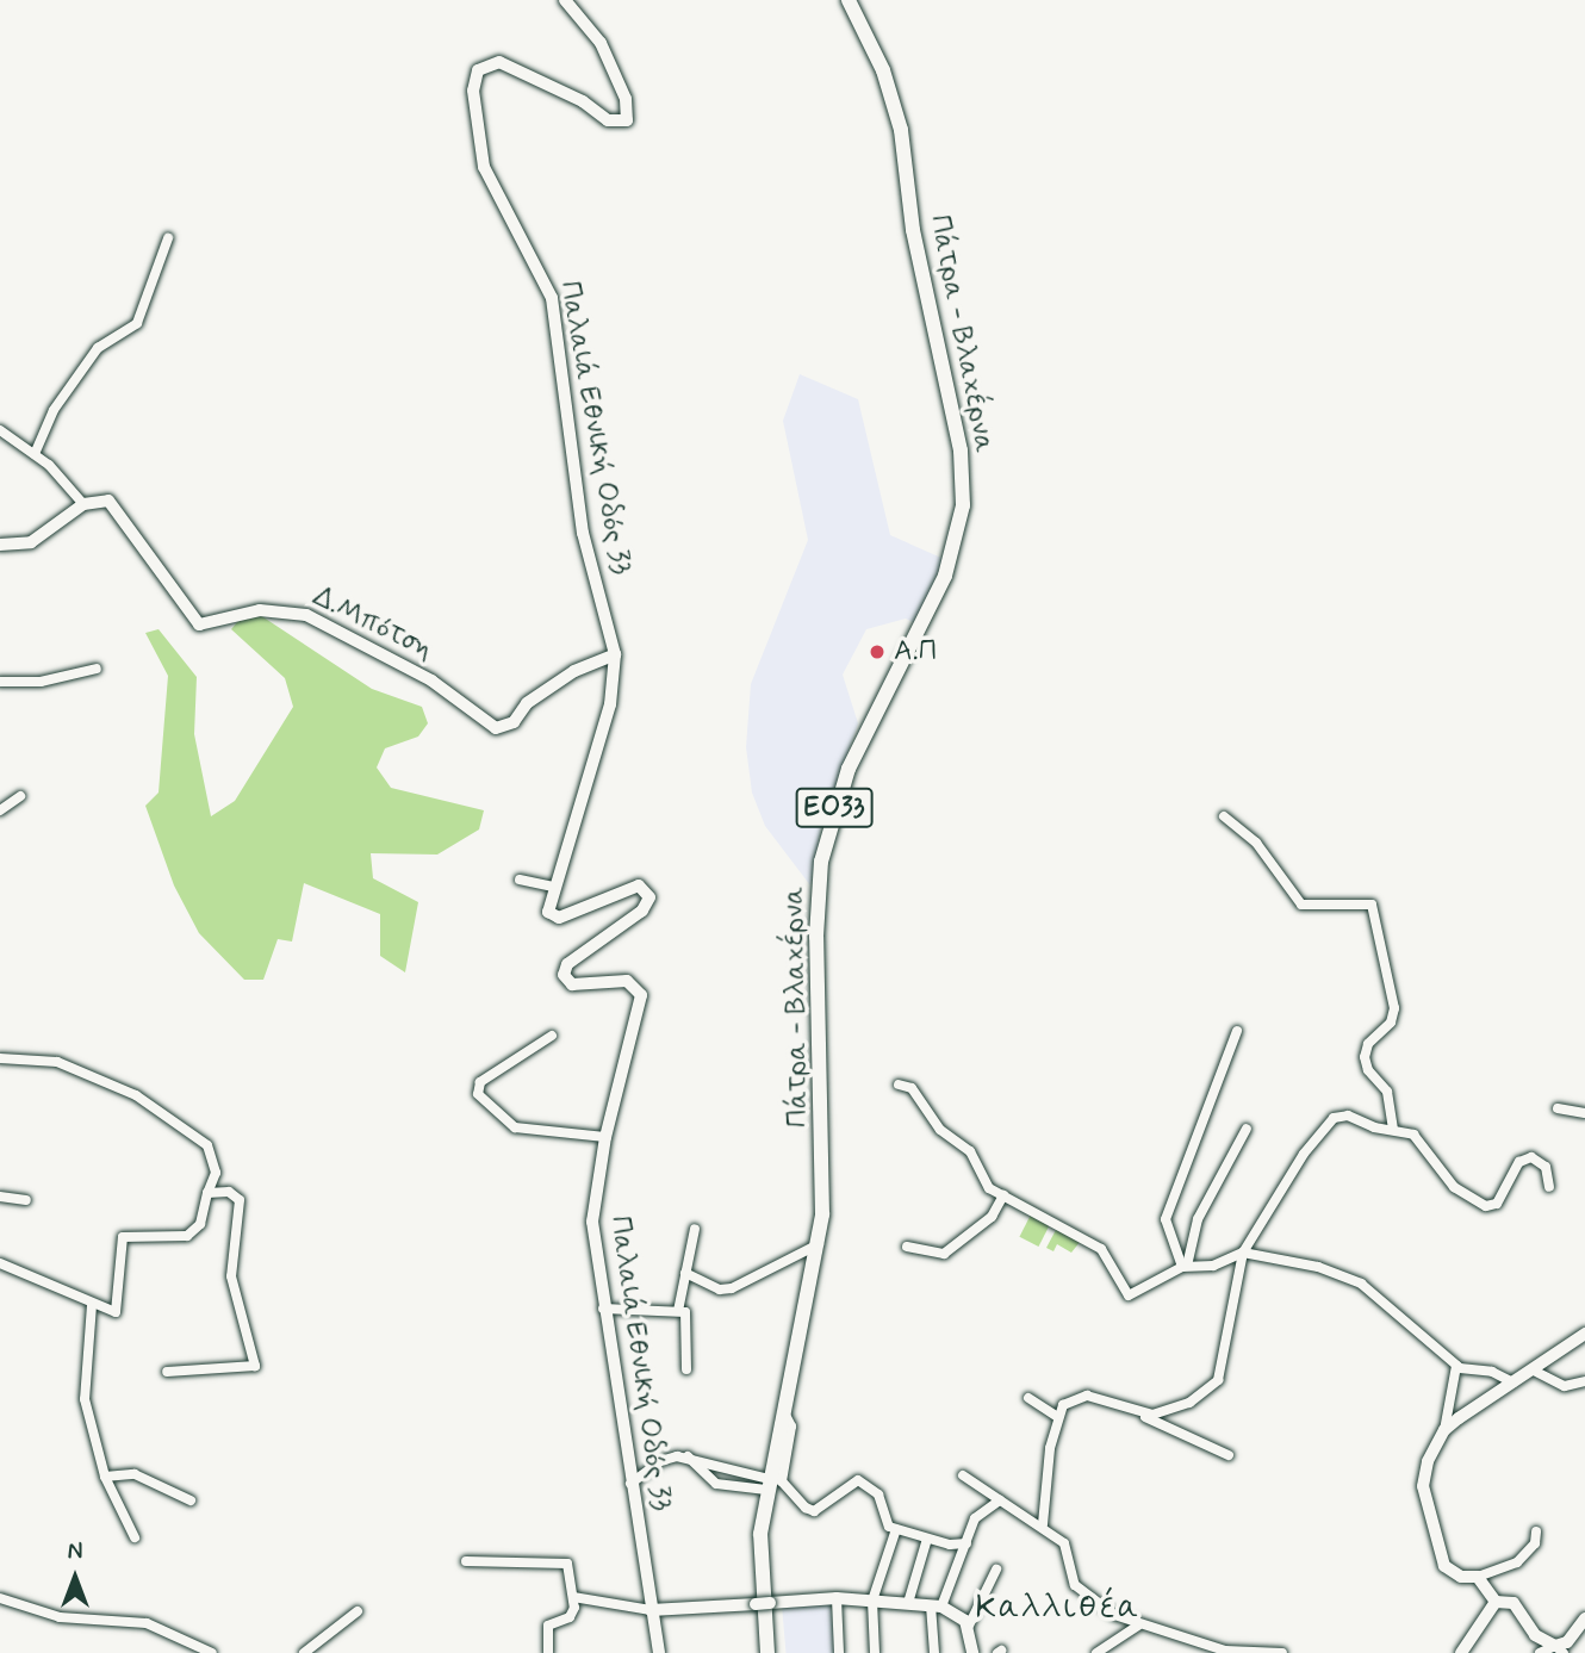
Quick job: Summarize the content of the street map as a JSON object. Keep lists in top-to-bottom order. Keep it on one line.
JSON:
{"streets":{"main road":["Πάτρα - Βλαχέρνα","Παλαιά Εθνική Οδός 33","Δ.Μπότση","ΕΟ33"]},"crossings":[["Παλαιά Εθνική Οδός 33","Δ.Μπότση"]],"districts":["Καλλιθέα"],"places":["Α.Π"],"north":"top"}
